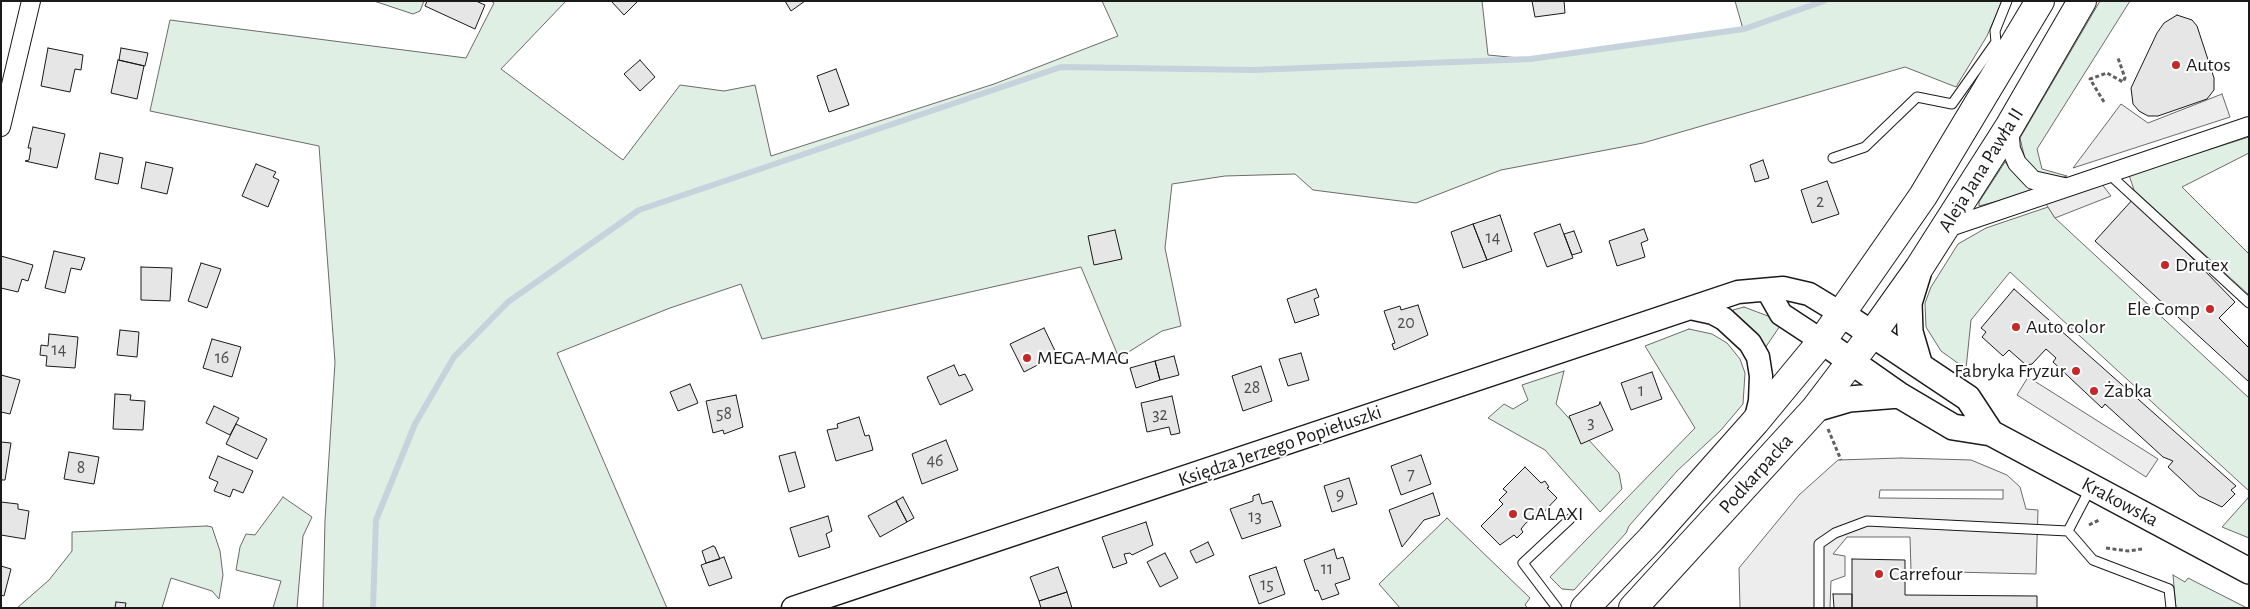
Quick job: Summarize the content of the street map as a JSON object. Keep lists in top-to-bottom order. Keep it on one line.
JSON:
{"streets":{"main road":["Aleja Jana Pawła II","Księdza Jerzego Popiełuszki","Podkarpacka","Krakowska"]},"crossings":[["Aleja Jana Pawła II","Księdza Jerzego Popiełuszki"],["Aleja Jana Pawła II","Podkarpacka"],["Aleja Jana Pawła II","Krakowska"],["Księdza Jerzego Popiełuszki","Podkarpacka"],["Księdza Jerzego Popiełuszki","Krakowska"],["Podkarpacka","Krakowska"]],"places":["Autos","Drutex","Ele Comp","Auto color","MEGA-MAG","Fabryka Fryzur","Żabka","GALAXI","Carrefour"],"house_numbers":["2","14","20","14","16","28","1","58","32","3","46","8","7","9","13","11","15"]}
